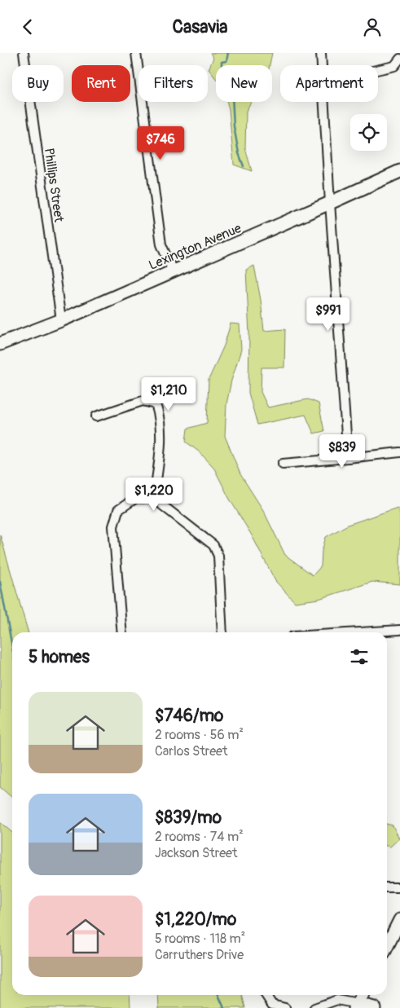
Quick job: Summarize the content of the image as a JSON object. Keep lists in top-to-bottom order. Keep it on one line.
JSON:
{"streets":{"street":["Phillips Street","Lexington Avenue"]},"crossings":[["Phillips Street","Lexington Avenue"]],"page":{"header":"Casavia","chip":["Buy","Rent","Filters","New","Apartment"],"price":["$746","$991","$1,210","$839","$1,220"],"heading":"5 homes","list":[{"name":"$746/mo","note":"2 rooms · 56 m² · Carlos Street"},{"name":"$839/mo","note":"2 rooms · 74 m² · Jackson Street"},{"name":"$1,220/mo","note":"5 rooms · 118 m² · Carruthers Drive"}]}}
